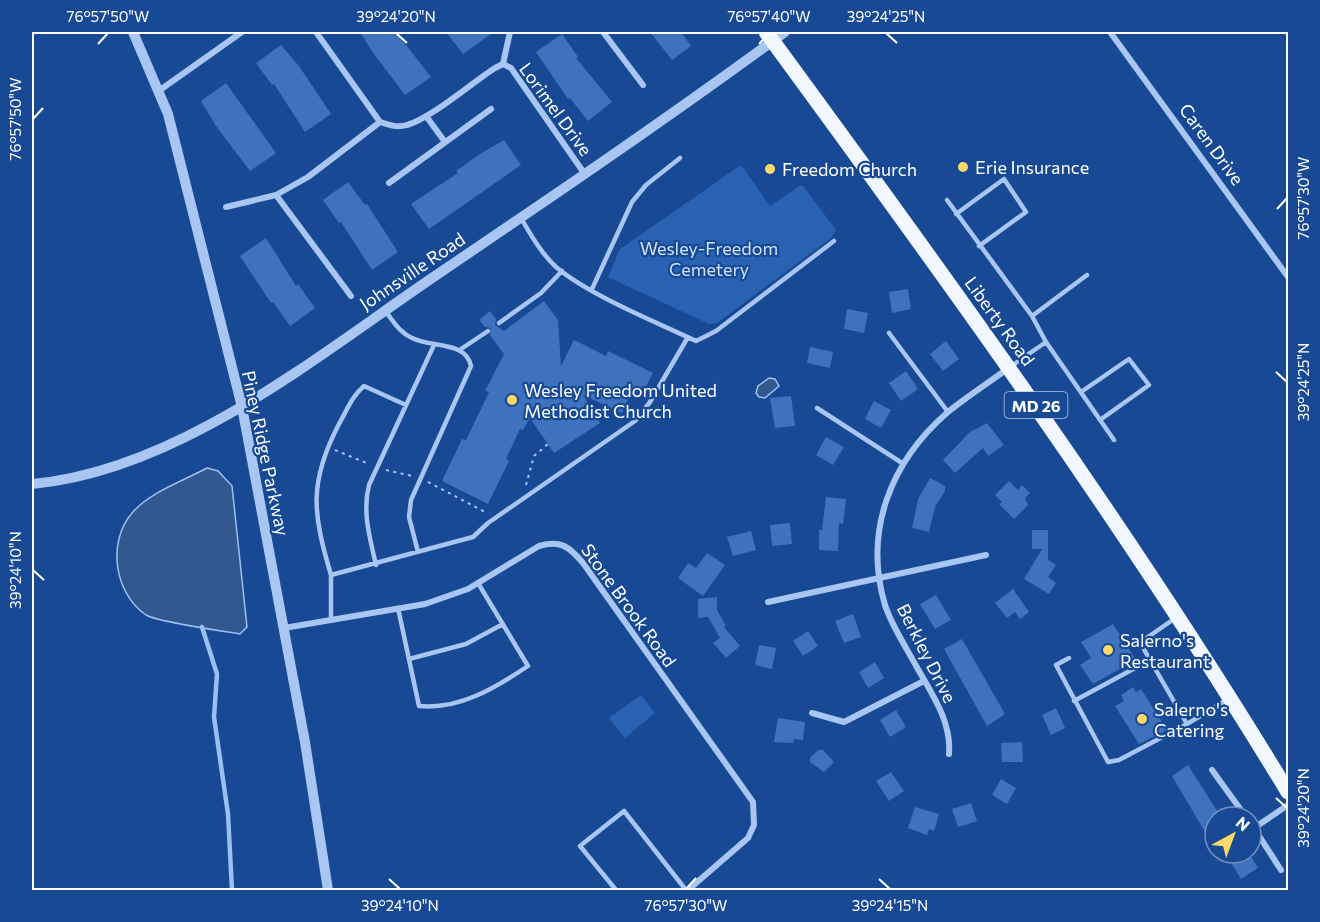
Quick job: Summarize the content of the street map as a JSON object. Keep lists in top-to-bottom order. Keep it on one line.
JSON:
{"streets":{"main road":["Liberty Road","MD 26"],"street":["Lorimel Drive","Caren Drive","Johnsville Road","Piney Ridge Parkway","Stone Brook Road","Berkley Drive"]},"crossings":[["Lorimel Drive","Johnsville Road"],["Johnsville Road","Liberty Road"],["Johnsville Road","Piney Ridge Parkway"],["Liberty Road","Berkley Drive"],["Piney Ridge Parkway","Stone Brook Road"]],"parks":["Wesley-Freedom Cemetery"],"places":["Erie Insurance","Freedom Church","Wesley Freedom United Methodist Church","Salerno's Restaurant","Salerno's Catering"],"north":"top right","coordinates":["76°57'50\"W","39°24'20\"N","76°57'40\"W","39°24'25\"N","76°57'30\"W","39°24'10\"N","39°24'15\"N"]}
